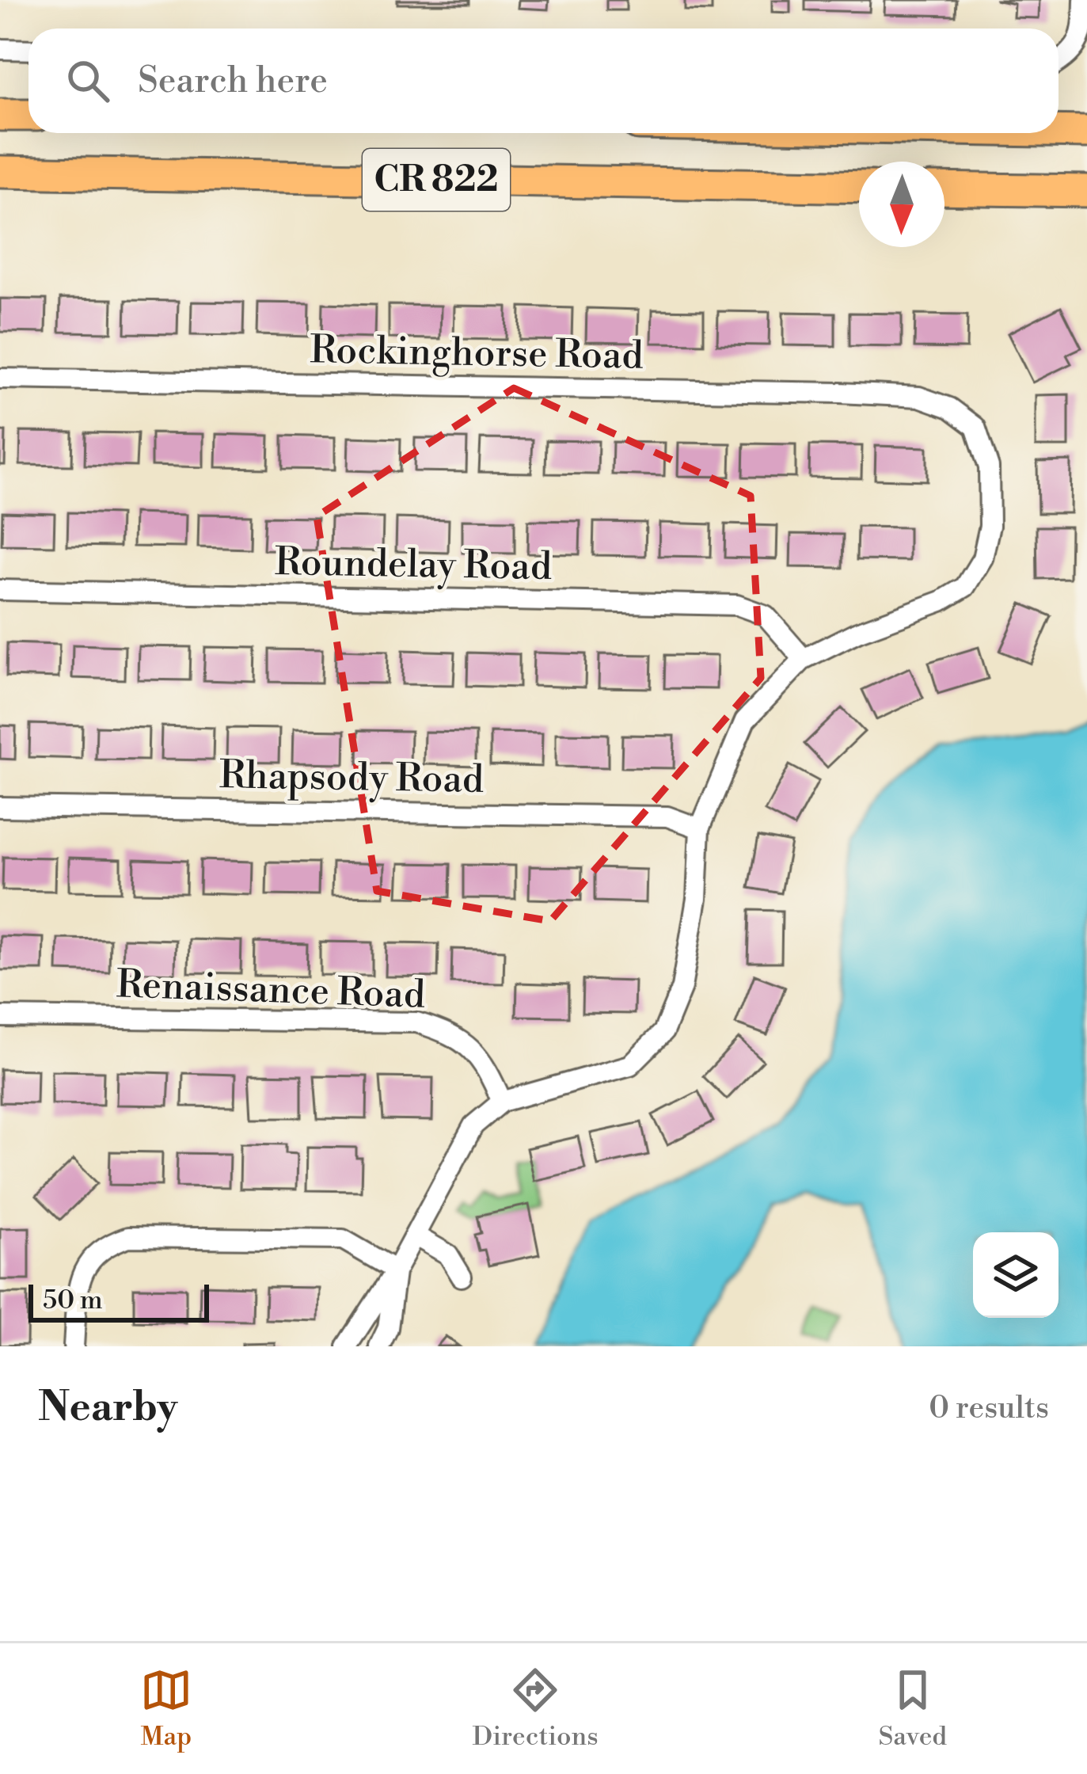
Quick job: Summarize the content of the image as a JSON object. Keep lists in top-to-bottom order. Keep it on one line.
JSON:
{"streets":{"main road":["CR 822"],"street":["Rockinghorse Road","Roundelay Road","Rhapsody Road","Renaissance Road"]},"crossings":[["Rockinghorse Road","Roundelay Road"]],"scale_bar":"50 m","north":"bottom","page":{"search":"Search here","scale":"50 m","heading":["Nearby","0 results"],"nav":["Map","Directions","Saved"]}}
